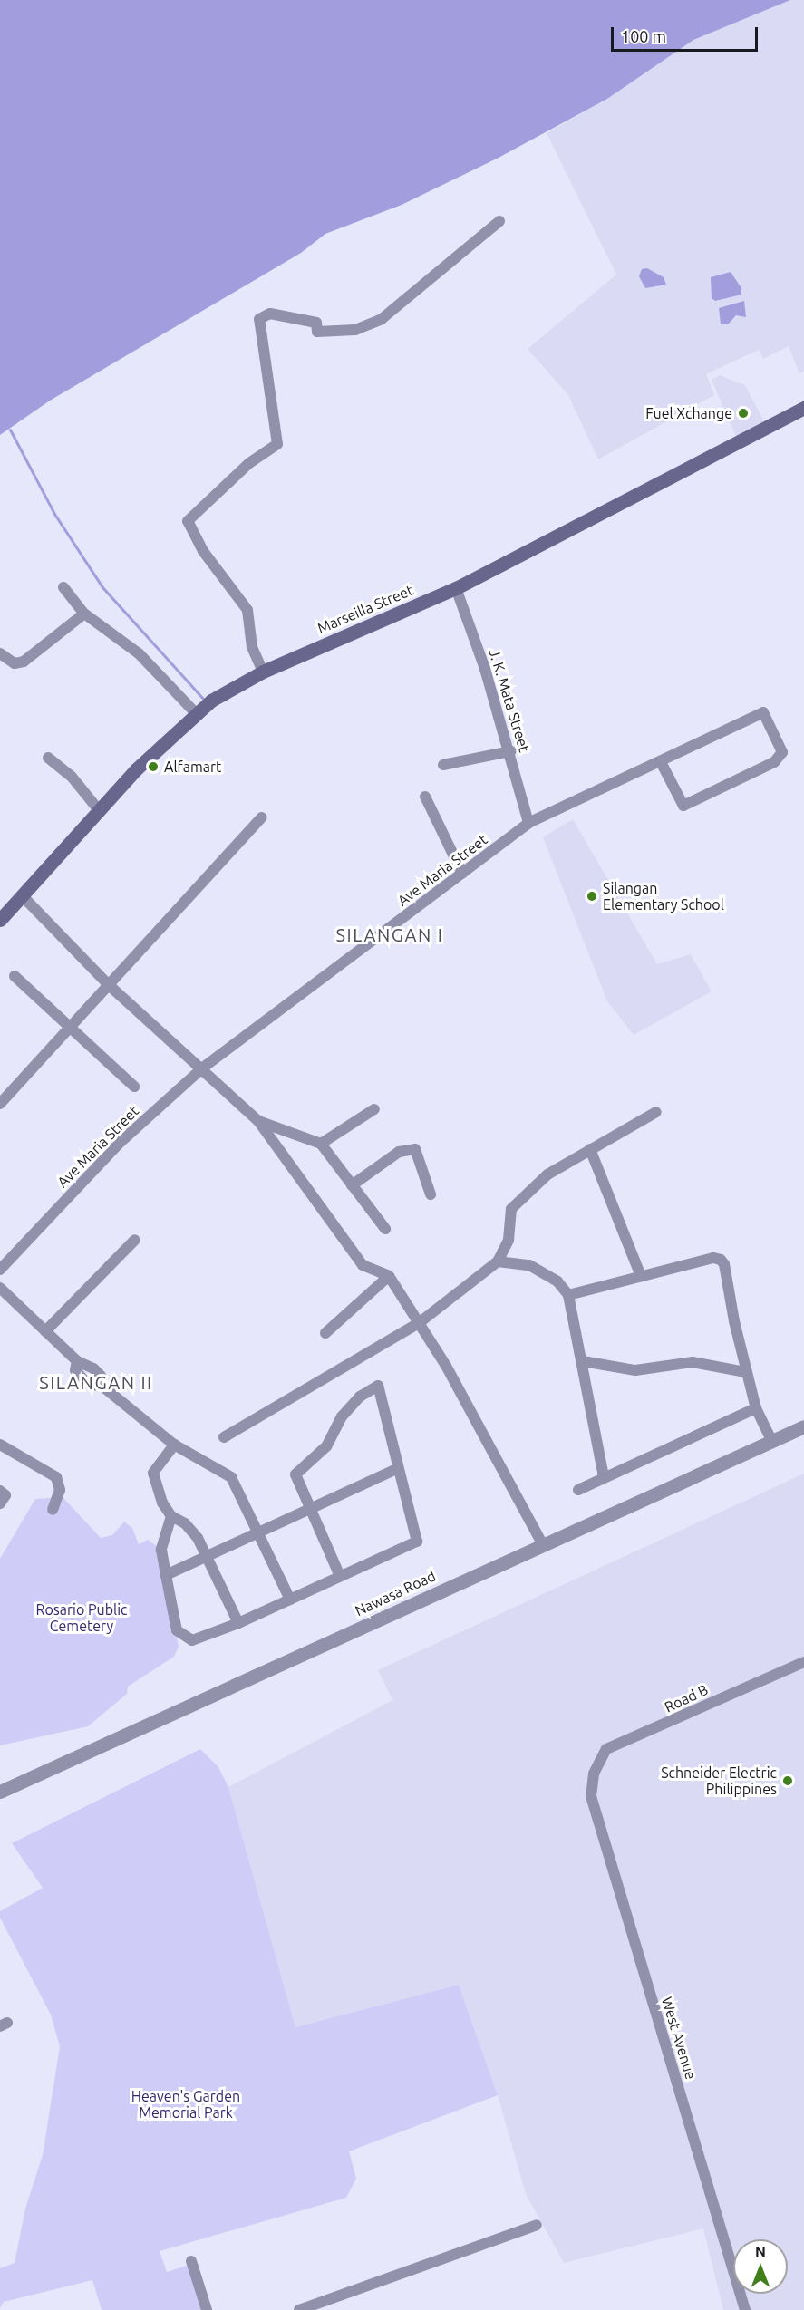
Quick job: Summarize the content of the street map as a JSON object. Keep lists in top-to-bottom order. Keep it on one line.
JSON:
{"streets":{"main road":["Marseilla Street"],"street":["J. K. Mata Street","Ave Maria Street","Nawasa Road","Road B","West Avenue"]},"crossings":[["Marseilla Street","J. K. Mata Street"],["J. K. Mata Street","Ave Maria Street"],["Road B","West Avenue"]],"districts":["SILANGAN I","SILANGAN II"],"parks":["Rosario Public Cemetery","Heaven's Garden Memorial Park"],"places":["Fuel Xchange","Alfamart","Silangan Elementary School","Schneider Electric Philippines"],"scale_bar":"100 m","north":"top"}
